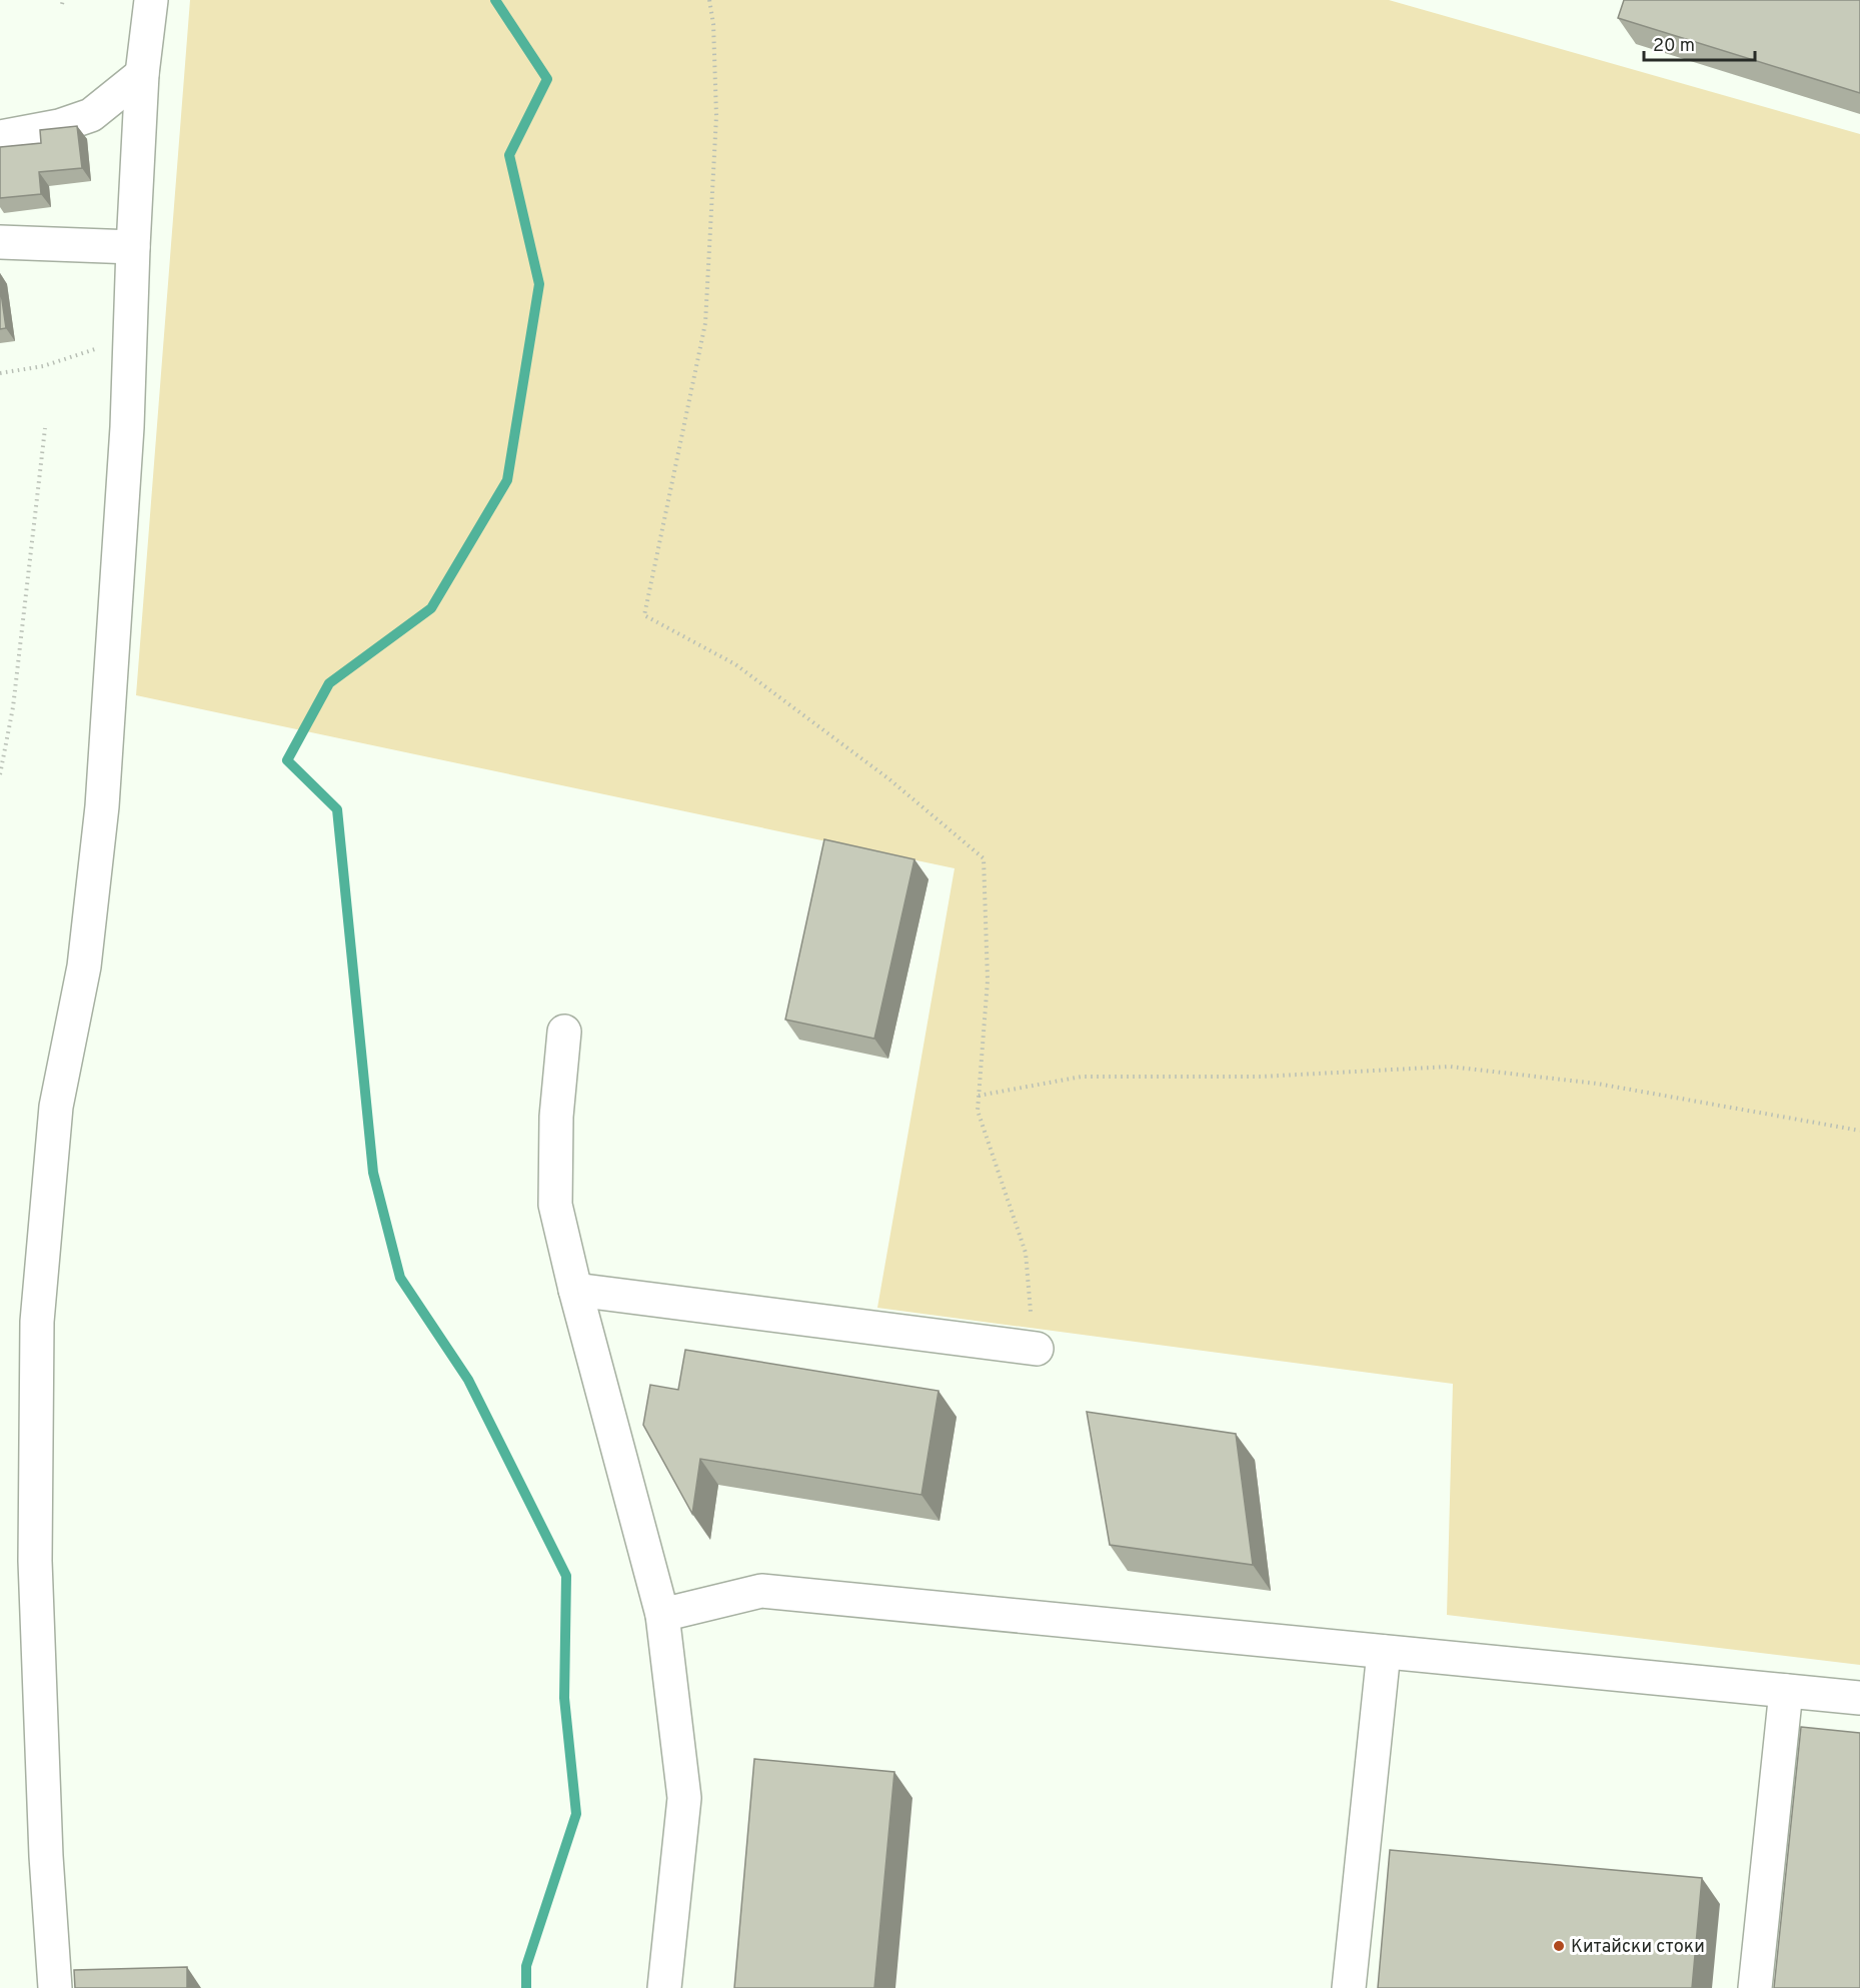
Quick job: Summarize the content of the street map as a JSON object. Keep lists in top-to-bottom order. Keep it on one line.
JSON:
{"places":["Китайски стоки"],"scale_bar":"20 m"}
